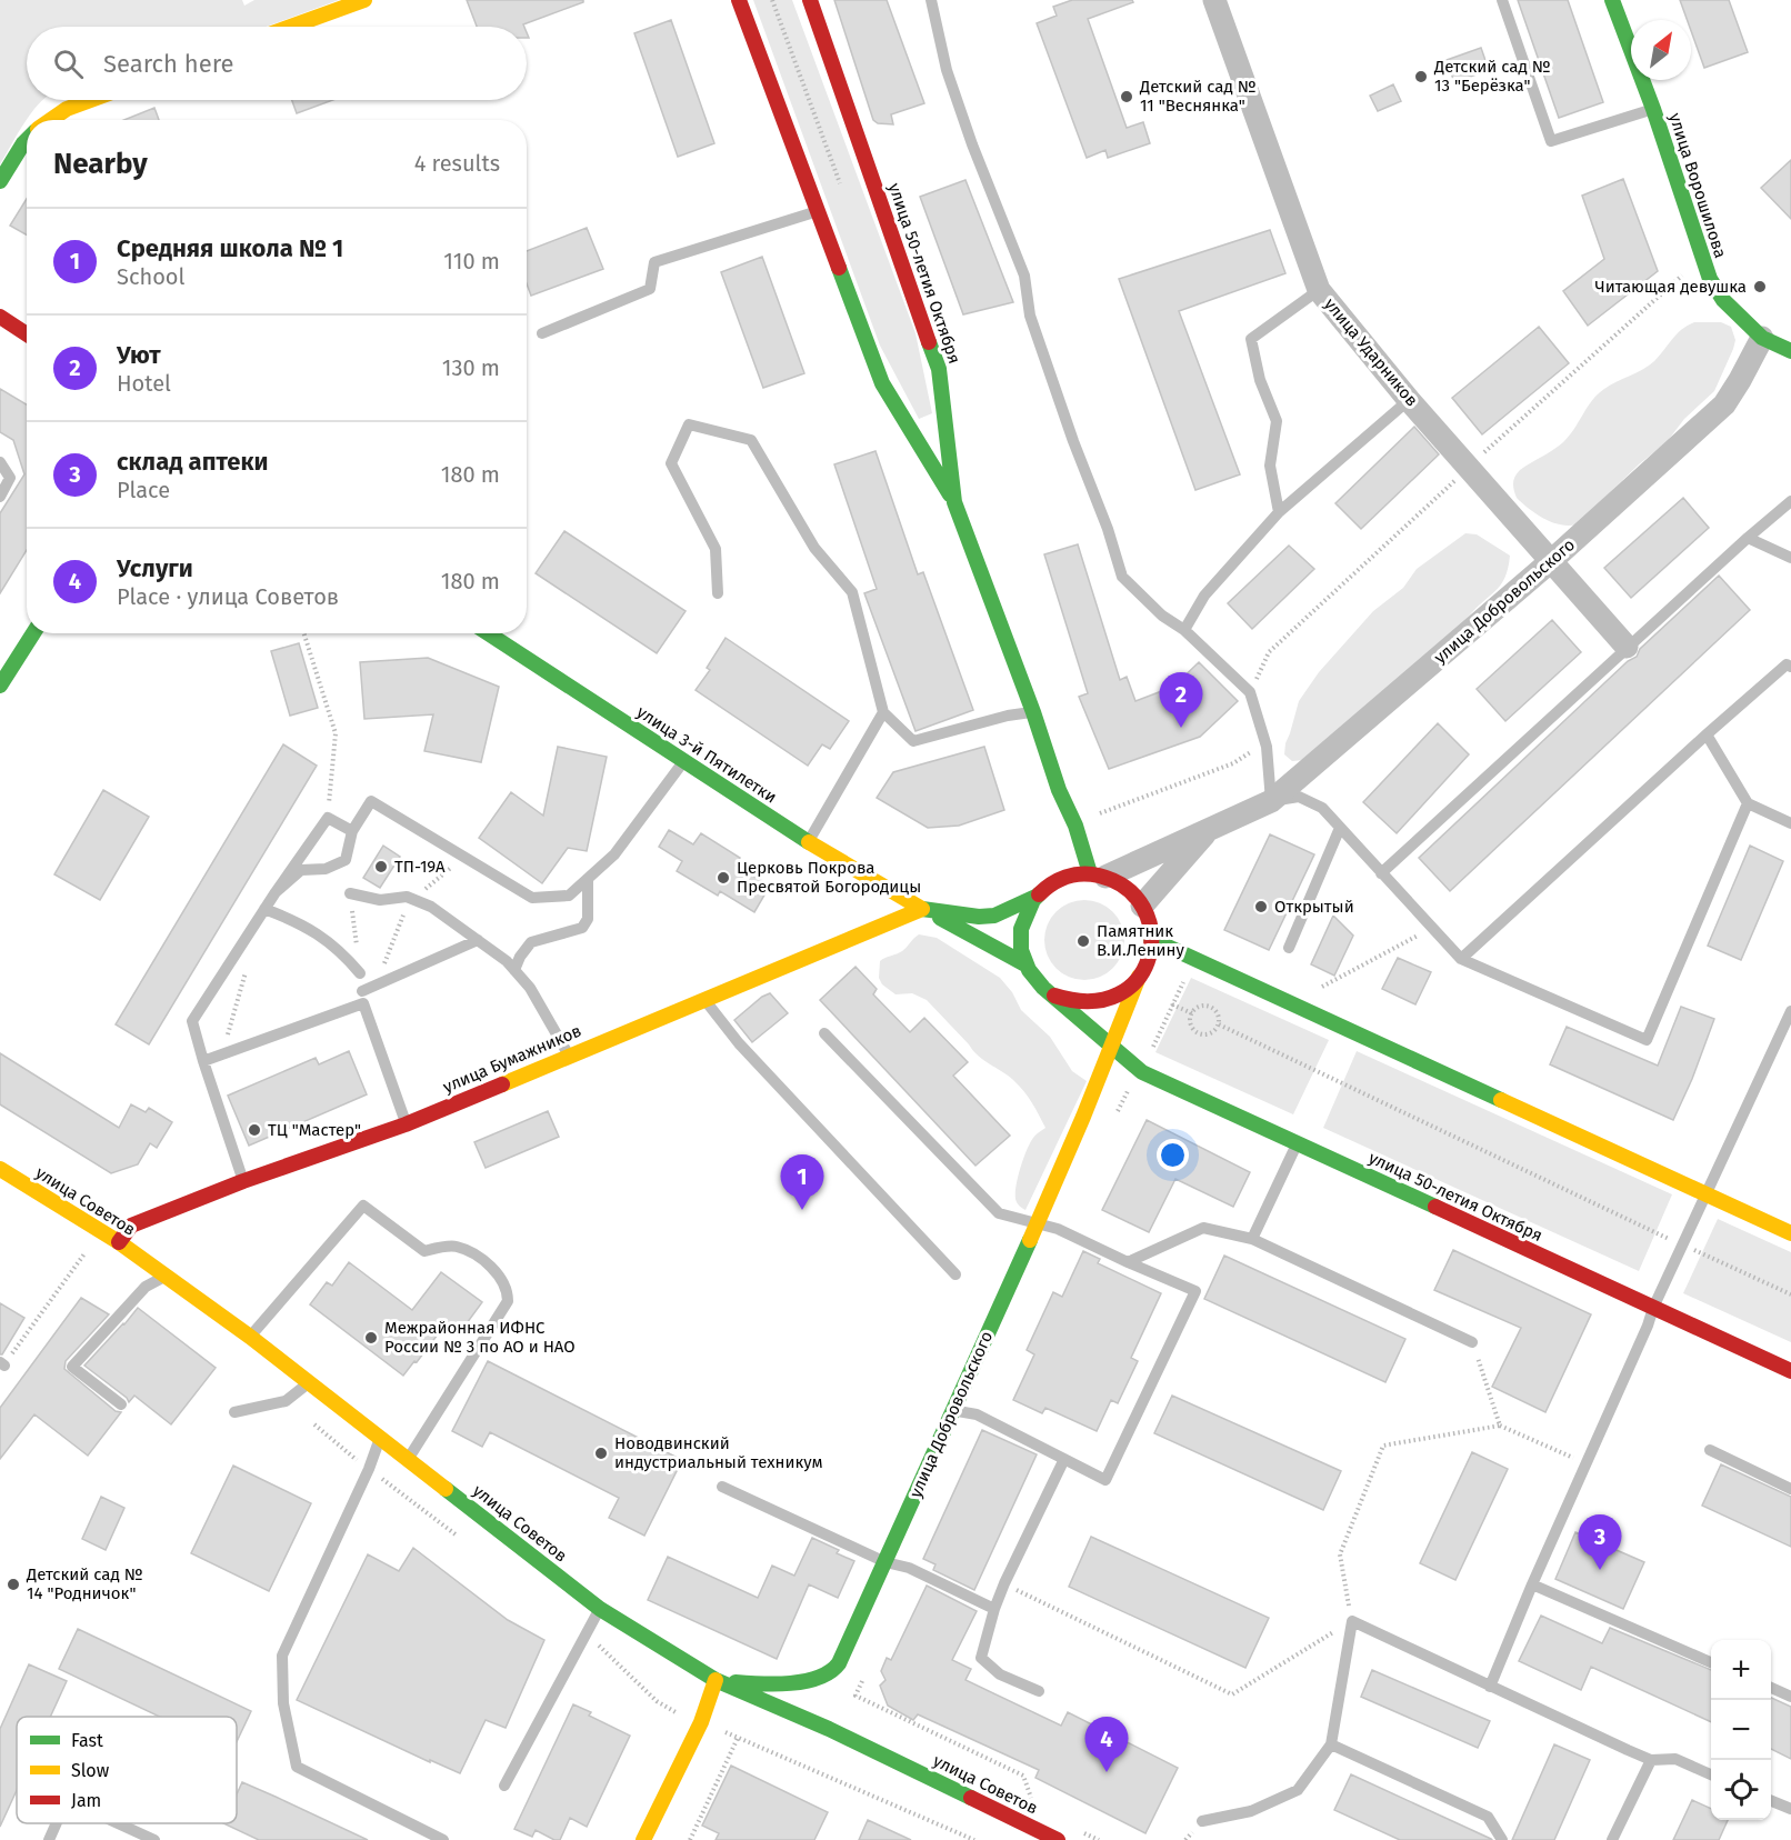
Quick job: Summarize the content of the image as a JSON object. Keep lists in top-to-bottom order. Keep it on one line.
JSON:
{"streets":{"main road":["улица Ворошилова","улица 50-летия Октября","улица Добровольского","улица 3-й Пятилетки","улица Бумажников","улица Советов"],"street":["улица Ударников"]},"crossings":[["улица Ворошилова","улица Добровольского"],["улица 50-летия Октября","улица Добровольского"],["улица 50-летия Октября","улица 3-й Пятилетки"],["улица Ударников","улица Добровольского"],["улица Добровольского","улица 3-й Пятилетки"],["улица 3-й Пятилетки","улица Бумажников"],["улица Бумажников","улица Советов"]],"places":["Детский сад № 13 \"Берёзка\"","Детский сад № 11 \"Веснянка\"","Читающая девушка","ТП-19А","Церковь Покрова Пресвятой Богородицы","Открытый","Памятник В.И.Ленину","ТЦ \"Мастер\"","Межрайонная ИФНС России № 3 по АО и НАО","Новодвинский индустриальный техникум","Детский сад № 14 \"Родничок\""],"legend":["Fast","Slow","Jam"],"north":"top right","page":{"search":"Search here","heading":["Nearby","4 results"],"list":[{"mark":"1","name":"Средняя школа № 1","note":"School","value":"110 m"},{"mark":"2","name":"Уют","note":"Hotel","value":"130 m"},{"mark":"3","name":"склад аптеки","note":"Place","value":"180 m"},{"mark":"4","name":"Услуги","note":"Place · улица Советов","value":"180 m"}],"pins":["2","1","3","4"],"map_buttons":["+","−"]}}
